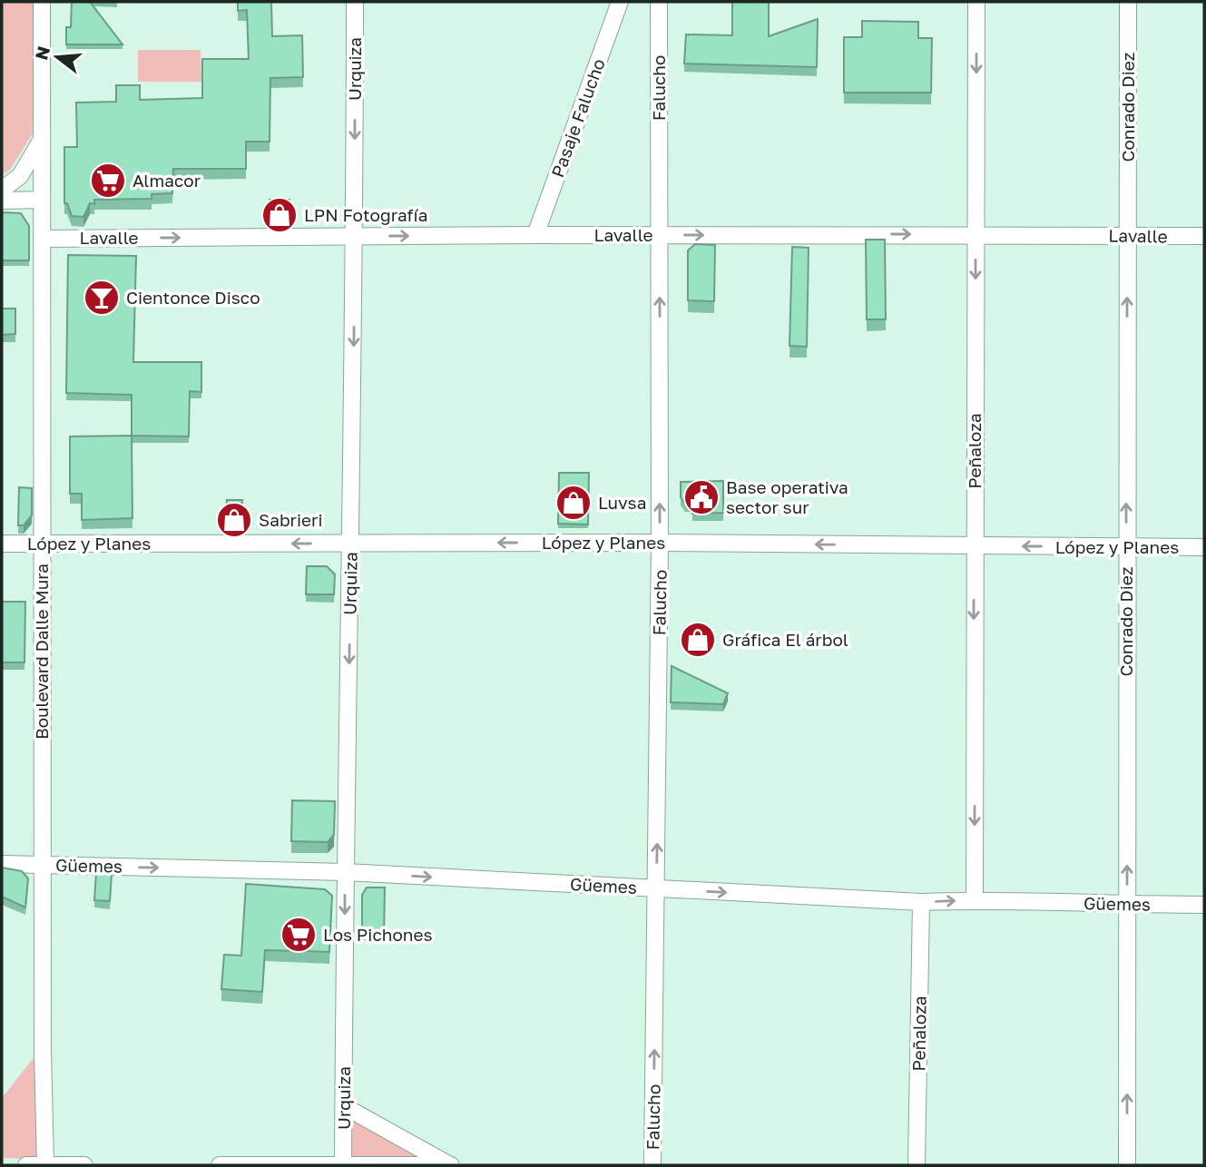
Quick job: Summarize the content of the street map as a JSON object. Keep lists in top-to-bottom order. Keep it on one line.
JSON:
{"streets":{"street":["Urquiza","Falucho","Conrado Diez","Pasaje Falucho","Lavalle","Peñaloza","López y Planes","Boulevard Dalle Mura","Güemes"]},"crossings":[["Urquiza","Lavalle"],["Urquiza","López y Planes"],["Urquiza","Güemes"],["Falucho","Lavalle"],["Falucho","López y Planes"],["Falucho","Güemes"],["Conrado Diez","Lavalle"],["Conrado Diez","López y Planes"],["Conrado Diez","Güemes"],["Pasaje Falucho","Lavalle"],["Lavalle","Peñaloza"],["Lavalle","Boulevard Dalle Mura"],["Peñaloza","López y Planes"],["Peñaloza","Güemes"],["López y Planes","Boulevard Dalle Mura"],["Boulevard Dalle Mura","Güemes"]],"one_way":["Urquiza","Falucho","Conrado Diez","Lavalle","Peñaloza","López y Planes","Güemes"],"places":{"supermarket":["Almacor","Los Pichones"],"shop":["LPN Fotografía","Luvsa","Sabrieri","Gráfica El árbol"],"bar":["Cientonce Disco"],"public building":["Base operativa sector sur"]},"north":"left"}
